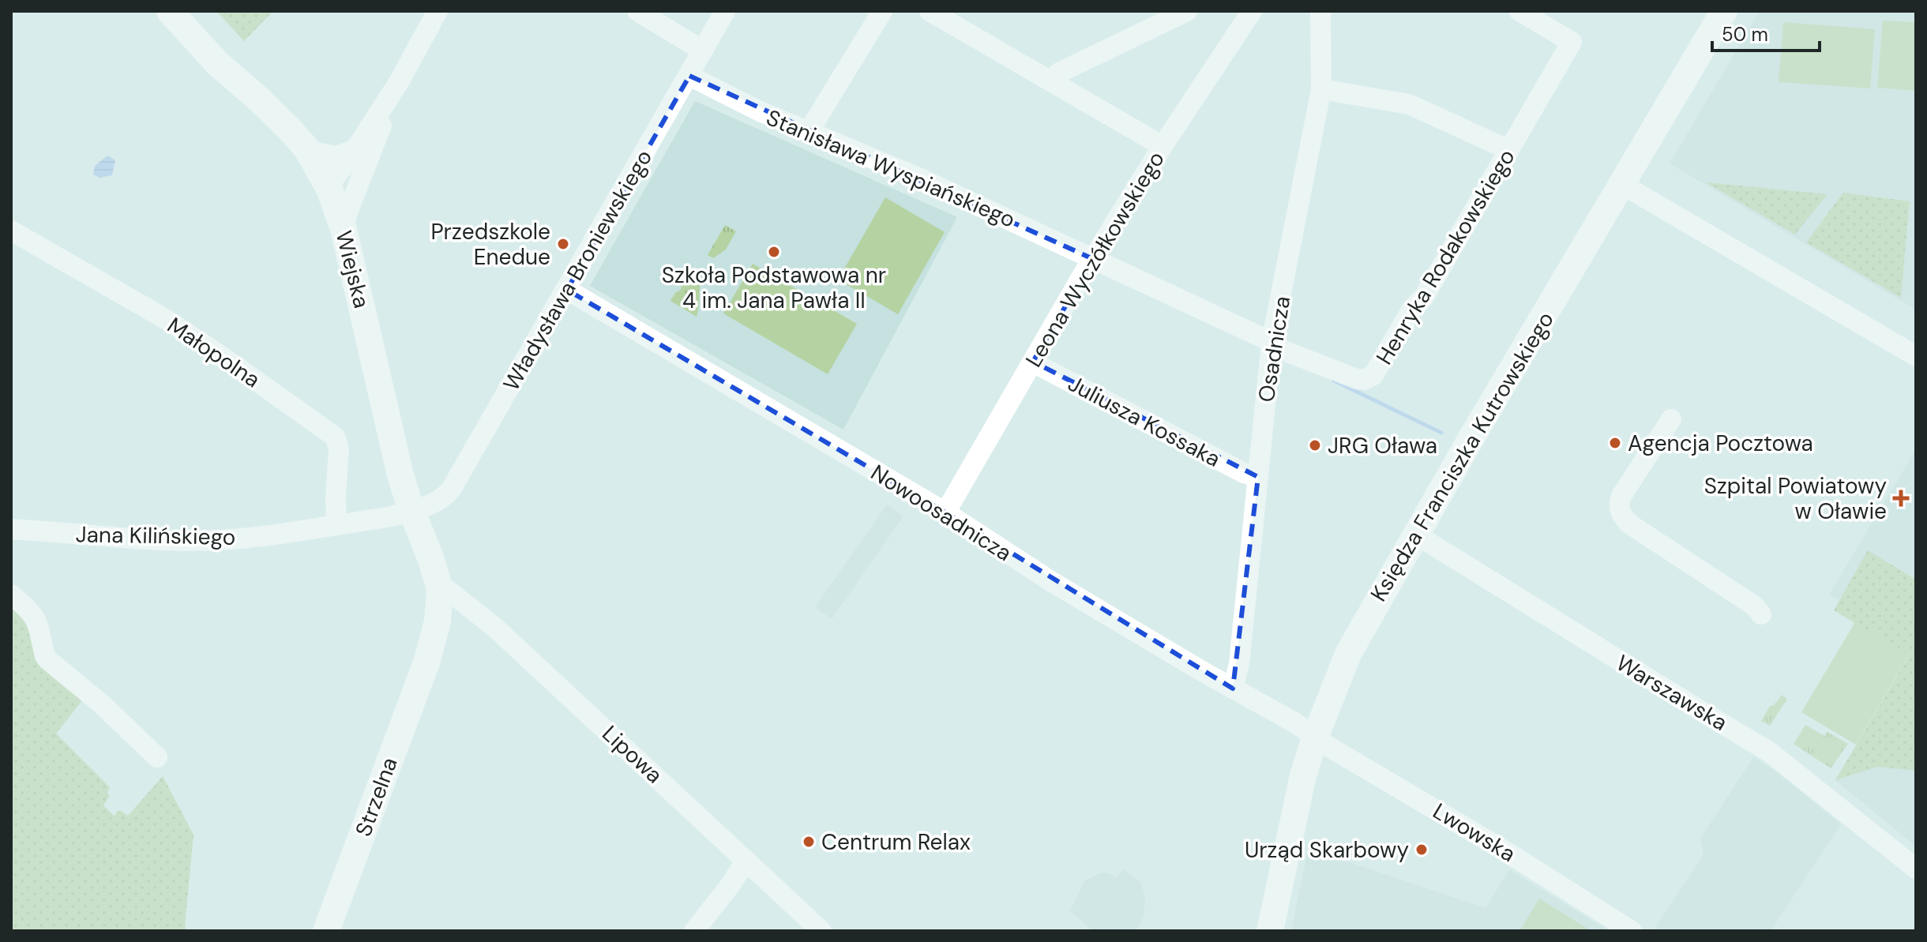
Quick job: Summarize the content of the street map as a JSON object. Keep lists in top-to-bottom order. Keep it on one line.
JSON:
{"streets":{"main road":["Wiejska","Księdza Franciszka Kutrowskiego","Strzelna"],"street":["Stanisława Wyspiańskiego","Henryka Rodakowskiego","Leona Wyczółkowskiego","Władysława Broniewskiego","Osadnicza","Małopolna","Juliusza Kossaka","Nowoosadnicza","Jana Kilińskiego","Warszawska","Lipowa","Lwowska"]},"crossings":[["Stanisława Wyspiańskiego","Henryka Rodakowskiego"],["Stanisława Wyspiańskiego","Leona Wyczółkowskiego"],["Stanisława Wyspiańskiego","Władysława Broniewskiego"],["Stanisława Wyspiańskiego","Osadnicza"],["Henryka Rodakowskiego","Osadnicza"],["Leona Wyczółkowskiego","Juliusza Kossaka"],["Leona Wyczółkowskiego","Nowoosadnicza"],["Wiejska","Władysława Broniewskiego"],["Wiejska","Jana Kilińskiego"],["Wiejska","Lipowa"],["Wiejska","Strzelna"],["Władysława Broniewskiego","Nowoosadnicza"],["Władysława Broniewskiego","Jana Kilińskiego"],["Osadnicza","Juliusza Kossaka"],["Osadnicza","Nowoosadnicza"],["Małopolna","Jana Kilińskiego"],["Księdza Franciszka Kutrowskiego","Nowoosadnicza"],["Księdza Franciszka Kutrowskiego","Warszawska"],["Księdza Franciszka Kutrowskiego","Lwowska"],["Nowoosadnicza","Lwowska"],["Lipowa","Strzelna"]],"places":{"other":["Przedszkole Enedue","Szkoła Podstawowa nr 4 im. Jana Pawła II","Agencja Pocztowa","JRG Oława","Centrum Relax","Urząd Skarbowy"],"health":["Szpital Powiatowy w Oławie"]},"scale_bar":"50 m"}
